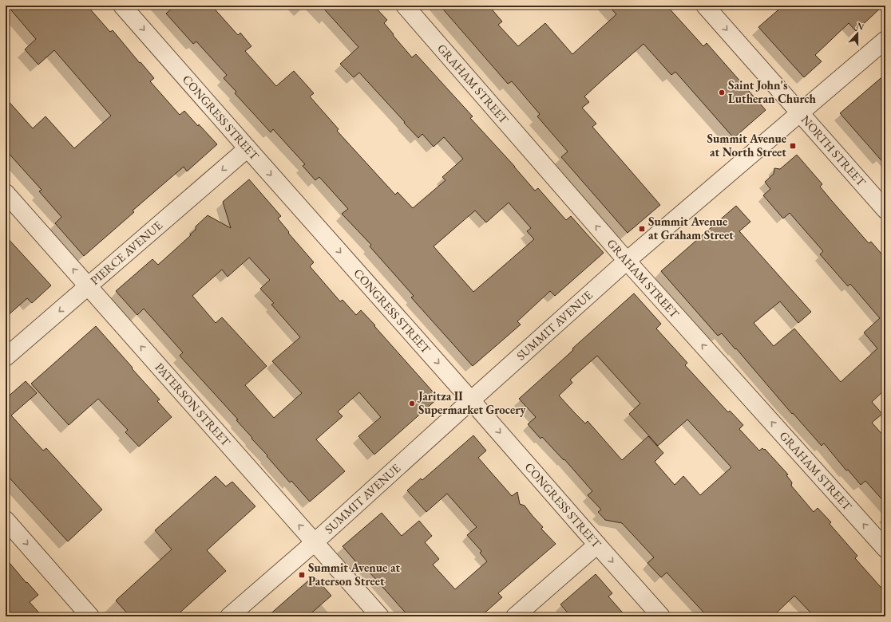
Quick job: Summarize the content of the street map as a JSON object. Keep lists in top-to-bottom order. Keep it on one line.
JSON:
{"streets":{"street":["GRAHAM STREET","CONGRESS STREET","NORTH STREET","PIERCE AVENUE","SUMMIT AVENUE","PATERSON STREET"]},"crossings":[["GRAHAM STREET","SUMMIT AVENUE"],["CONGRESS STREET","PIERCE AVENUE"],["CONGRESS STREET","SUMMIT AVENUE"],["NORTH STREET","SUMMIT AVENUE"],["PIERCE AVENUE","PATERSON STREET"],["SUMMIT AVENUE","PATERSON STREET"]],"one_way":["GRAHAM STREET","CONGRESS STREET","NORTH STREET","PIERCE AVENUE","PATERSON STREET"],"places":{"other":["Saint John's Lutheran Church","Jaritza II Supermarket Grocery"],"transit":["Summit Avenue at North Street","Summit Avenue at Graham Street","Summit Avenue at Paterson Street"]},"north":"top"}
